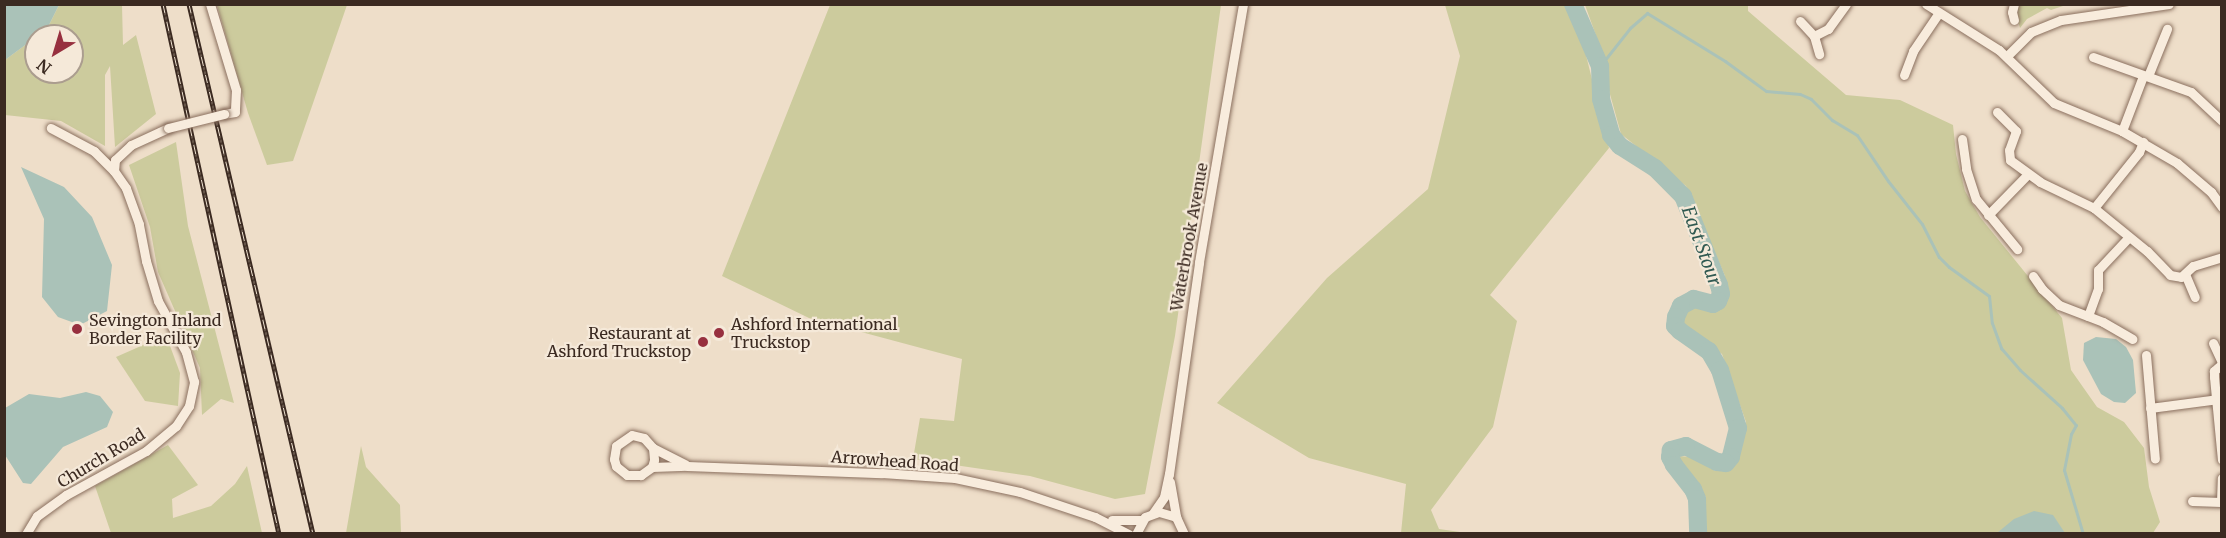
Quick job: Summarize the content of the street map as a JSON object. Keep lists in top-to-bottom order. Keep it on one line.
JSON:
{"streets":{"street":["Waterbrook Avenue","Church Road","Arrowhead Road"]},"water":["East Stour"],"places":["Sevington Inland Border Facility","Ashford International Truckstop","Restaurant at Ashford Truckstop"],"north":"bottom left"}
